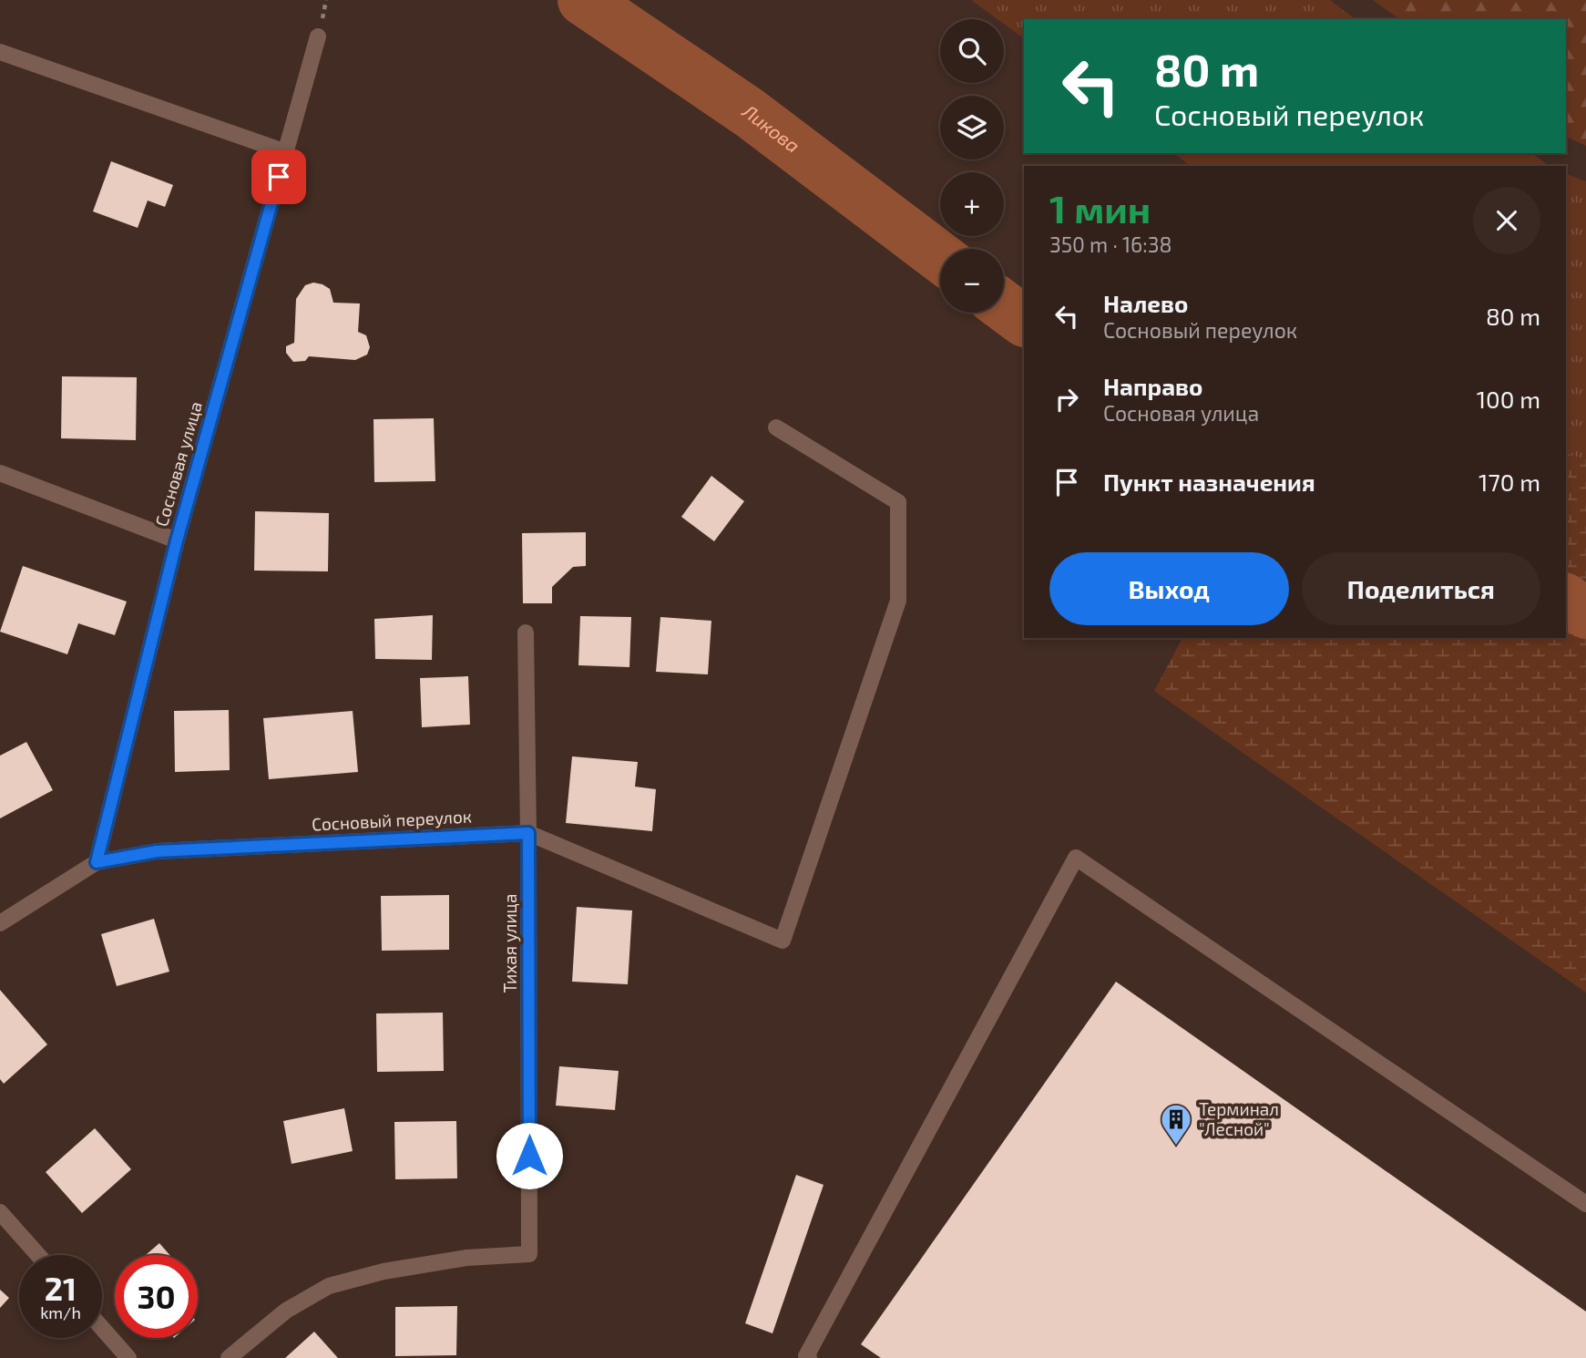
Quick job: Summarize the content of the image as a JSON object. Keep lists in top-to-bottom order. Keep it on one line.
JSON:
{"streets":{"street":["Сосновая улица","Сосновый переулок","Тихая улица"]},"crossings":[["Сосновая улица","Сосновый переулок"],["Сосновый переулок","Тихая улица"]],"water":["Ликова"],"places":{"building":["Терминал \"Лесной\""]},"page":{"map_buttons":["+","−"],"turn":["80 m","Сосновый переулок"],"heading":["1 мин","350 m · 16:38"],"list":[{"name":"Налево","note":"Сосновый переулок","value":"80 m"},{"name":"Направо","note":"Сосновая улица","value":"100 m"},{"name":"Пункт назначения","value":"170 m"}],"buttons":["Выход","Поделиться"],"speed":"21 km/h","limit":"30"}}
